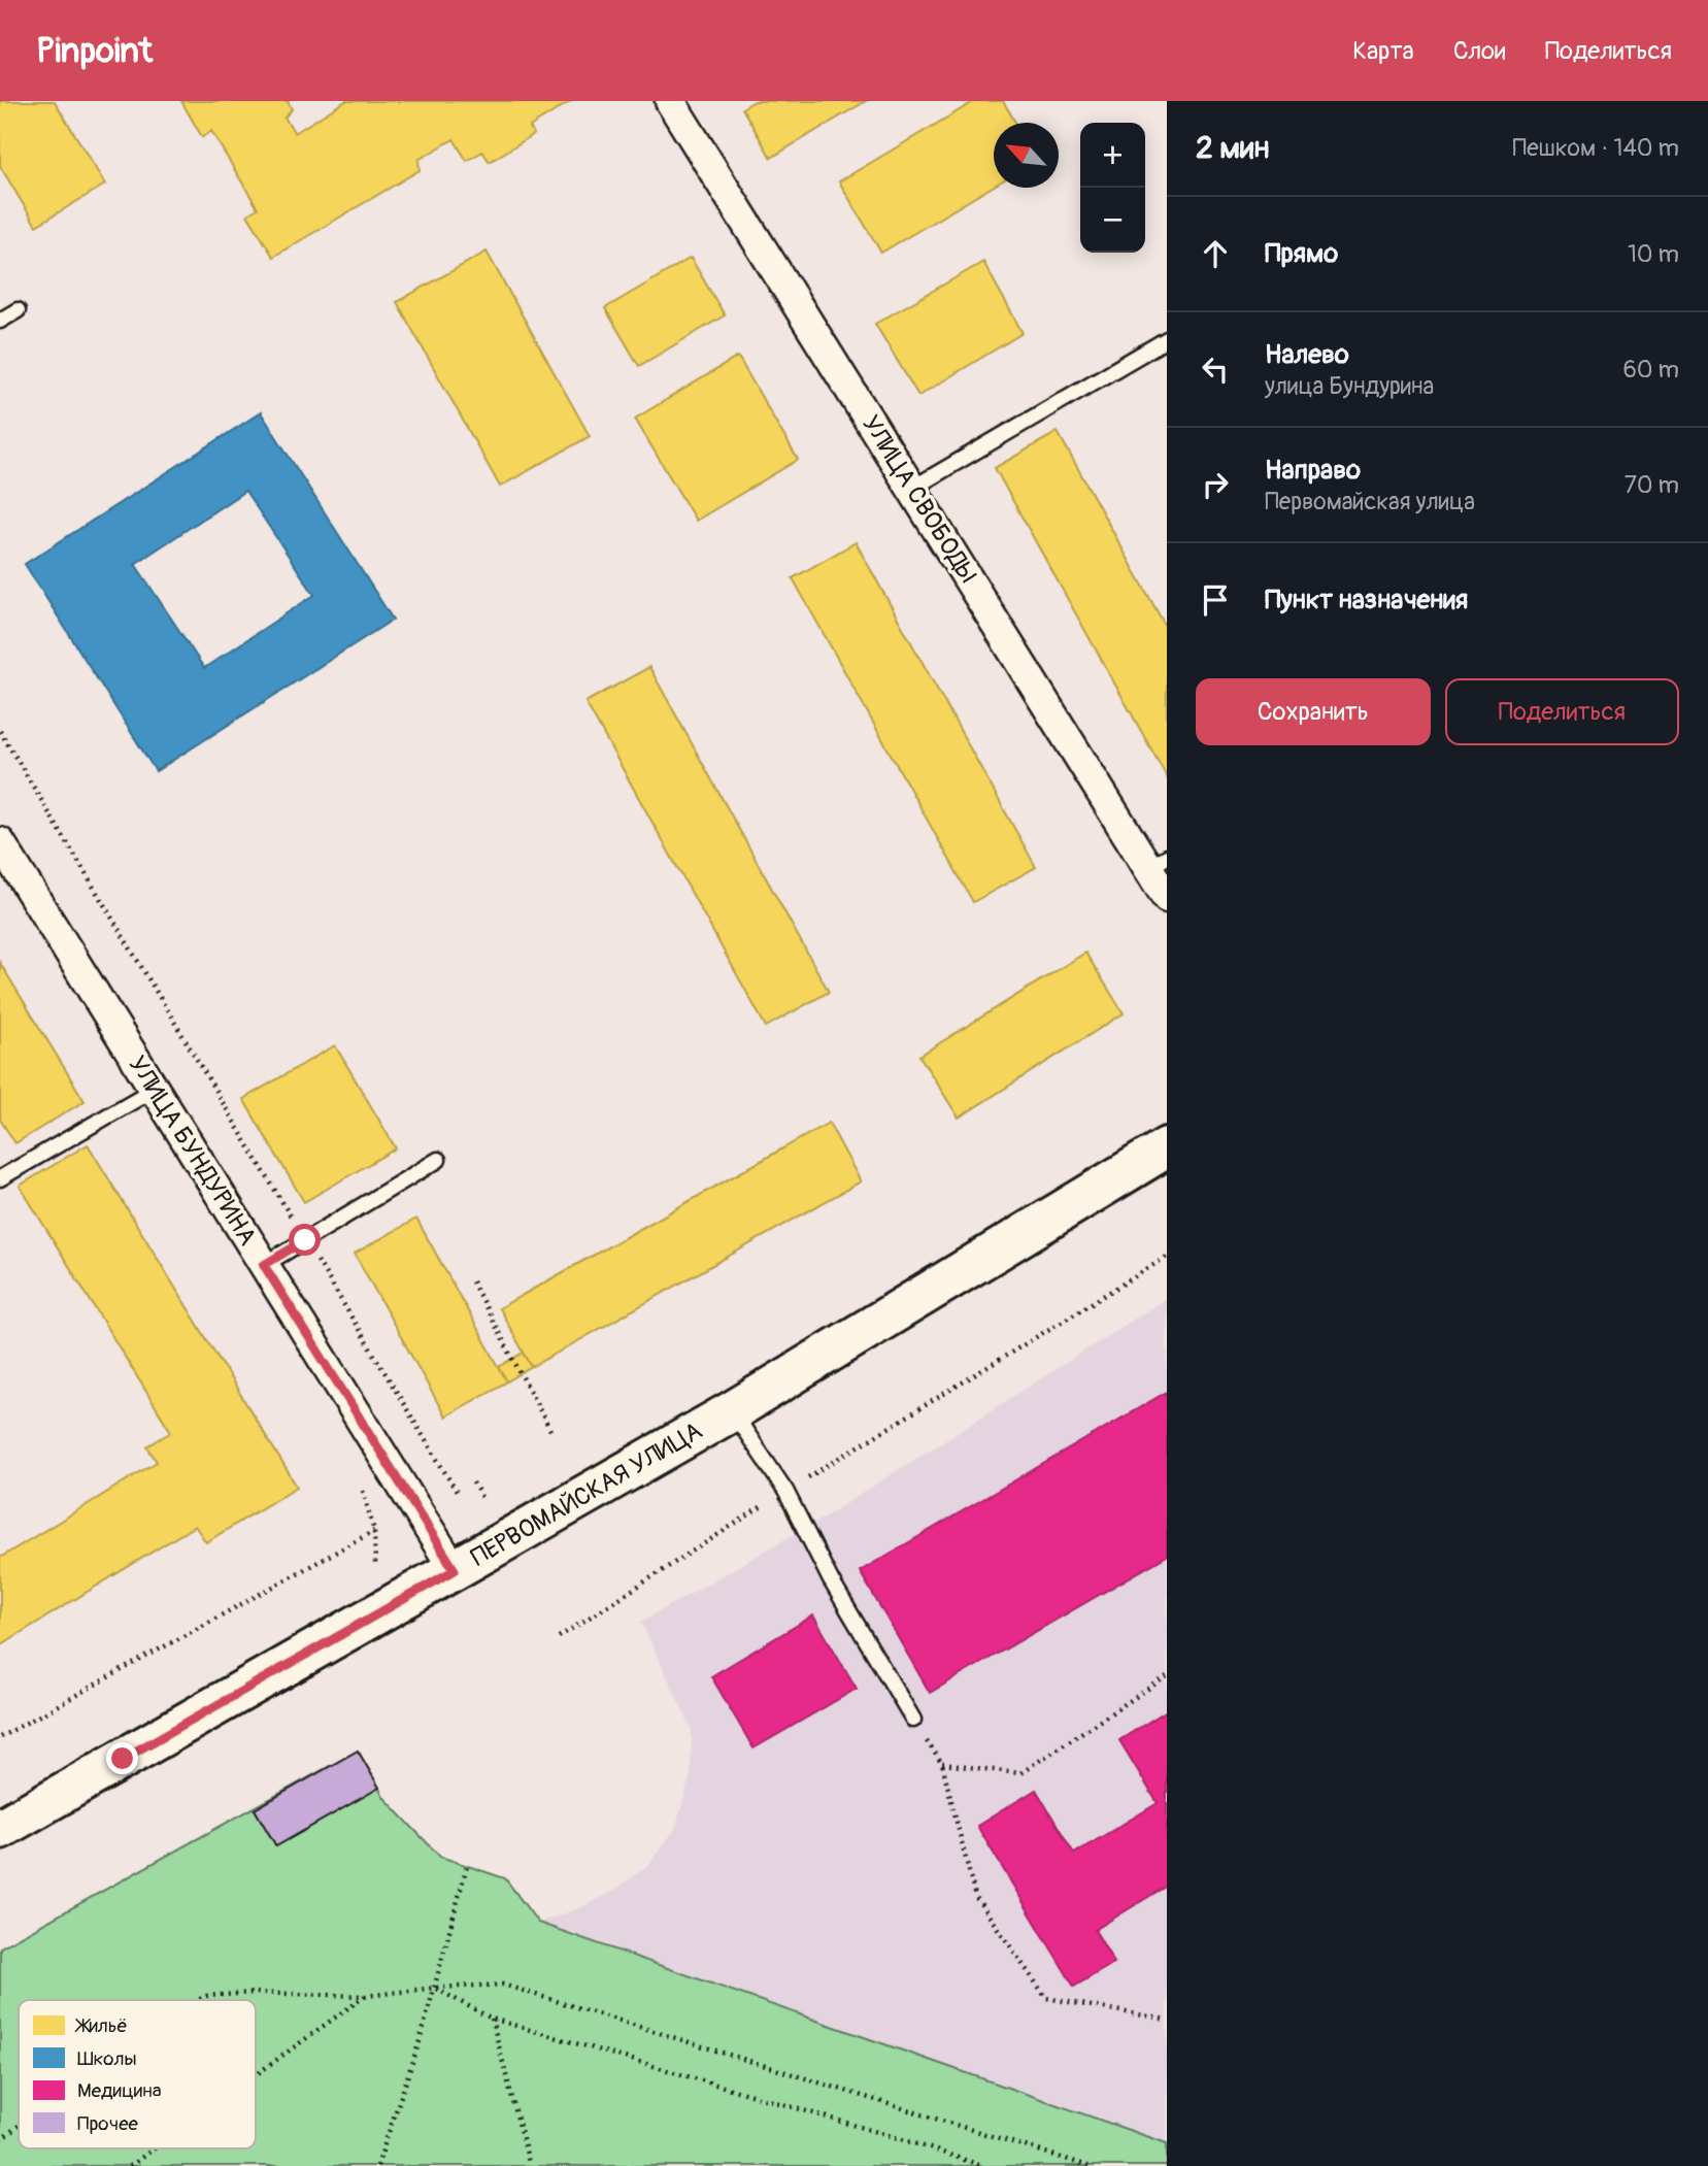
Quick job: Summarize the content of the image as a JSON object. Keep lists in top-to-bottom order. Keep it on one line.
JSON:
{"streets":{"main road":["ПЕРВОМАЙСКАЯ УЛИЦА"],"street":["УЛИЦА СВОБОДЫ","УЛИЦА БУНДУРИНА"]},"crossings":[["УЛИЦА БУНДУРИНА","ПЕРВОМАЙСКАЯ УЛИЦА"]],"legend":["Жильё","Школы","Медицина","Прочее"],"north":"top left","page":{"header":"Pinpoint","nav":["Карта","Слои","Поделиться"],"heading":["2 мин","Пешком · 140 m"],"map_buttons":["+","−"],"list":[["Прямо","10 m"],["Налево","улица Бундурина","60 m"],["Направо","Первомайская улица","70 m"],"Пункт назначения"],"buttons":["Сохранить","Поделиться"]}}
